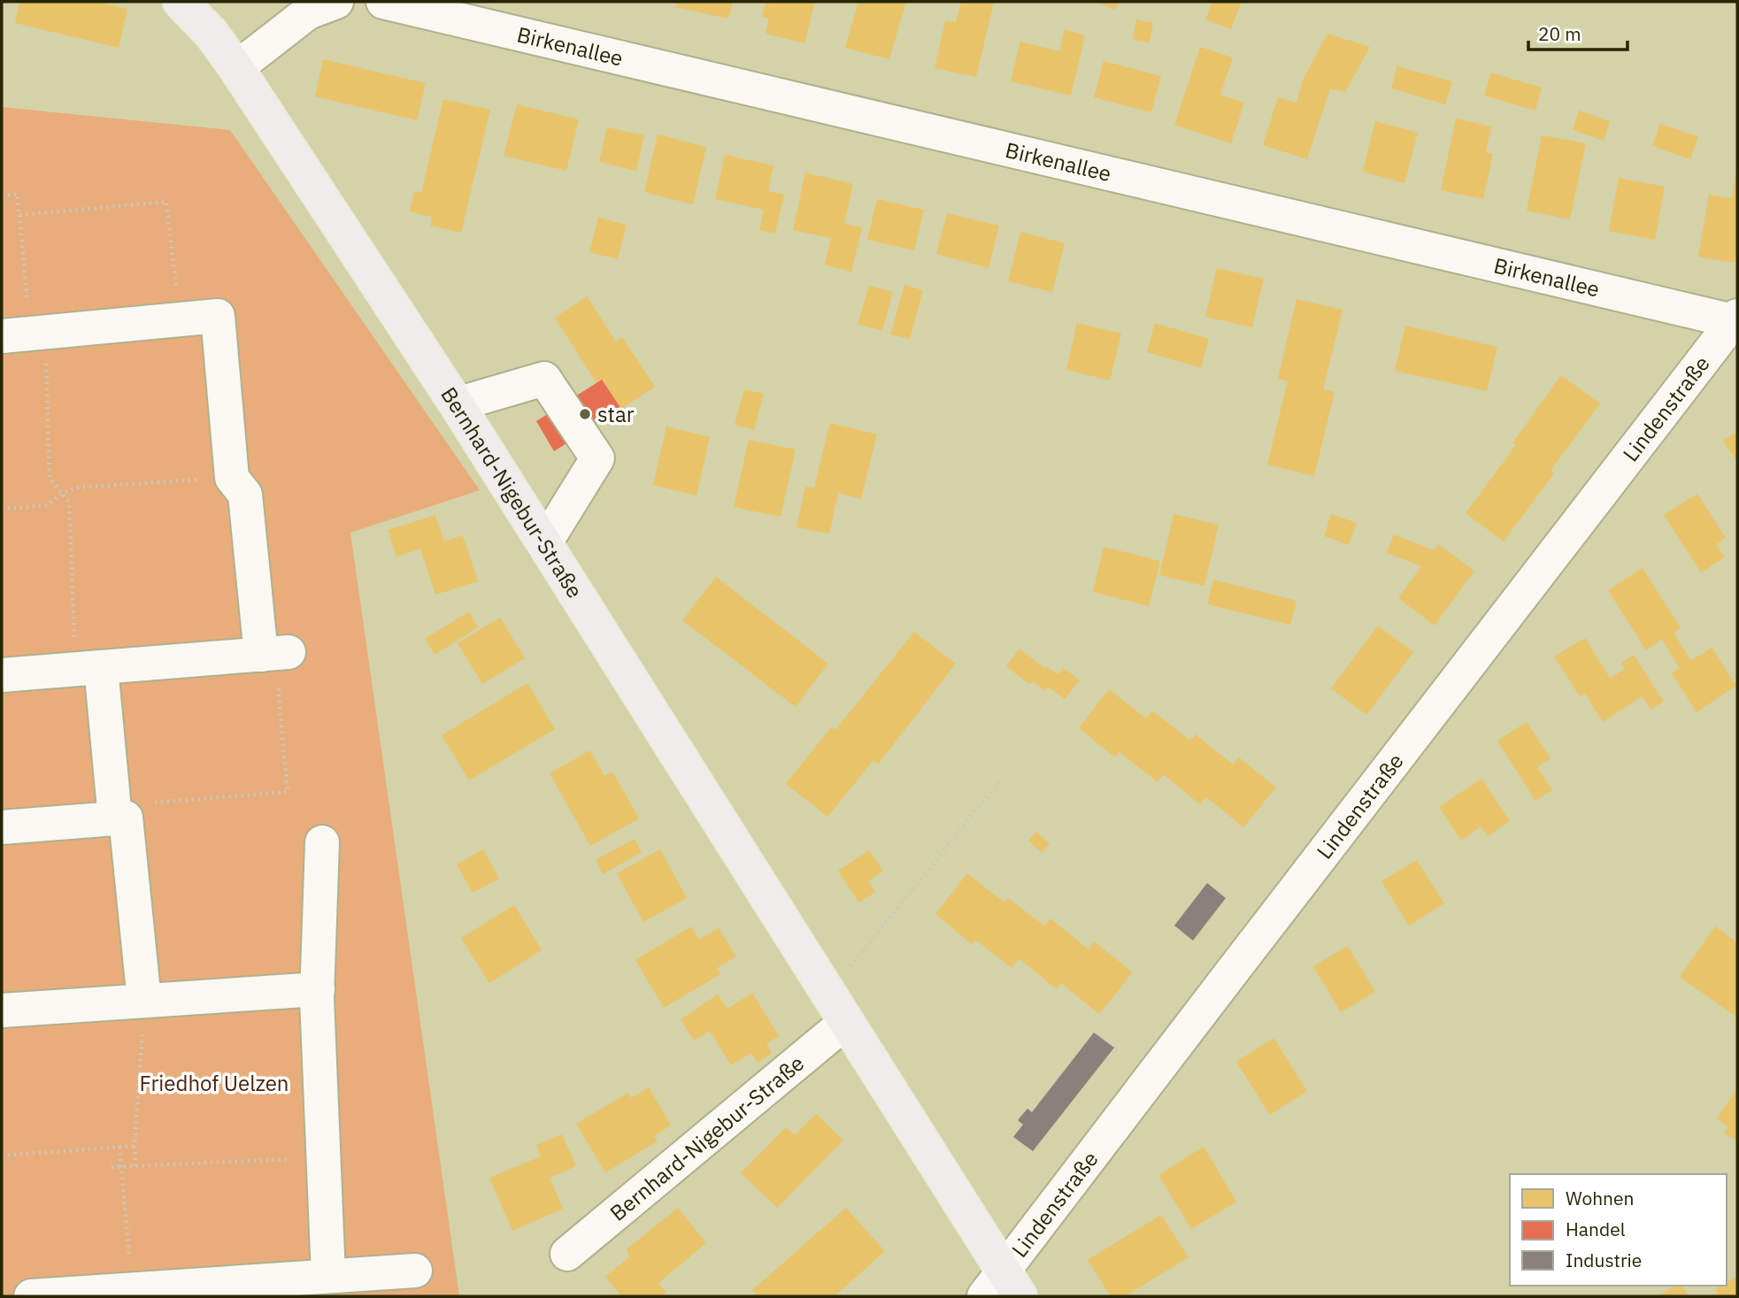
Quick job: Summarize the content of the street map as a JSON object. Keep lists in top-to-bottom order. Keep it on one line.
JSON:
{"streets":{"main road":["Bernhard-Nigebur-Straße"],"street":["Birkenallee","Lindenstraße"]},"crossings":[["Birkenallee","Lindenstraße"],["Lindenstraße","Bernhard-Nigebur-Straße"]],"parks":["Friedhof Uelzen"],"places":["star"],"legend":["Wohnen","Handel","Industrie"],"scale_bar":"20 m"}
